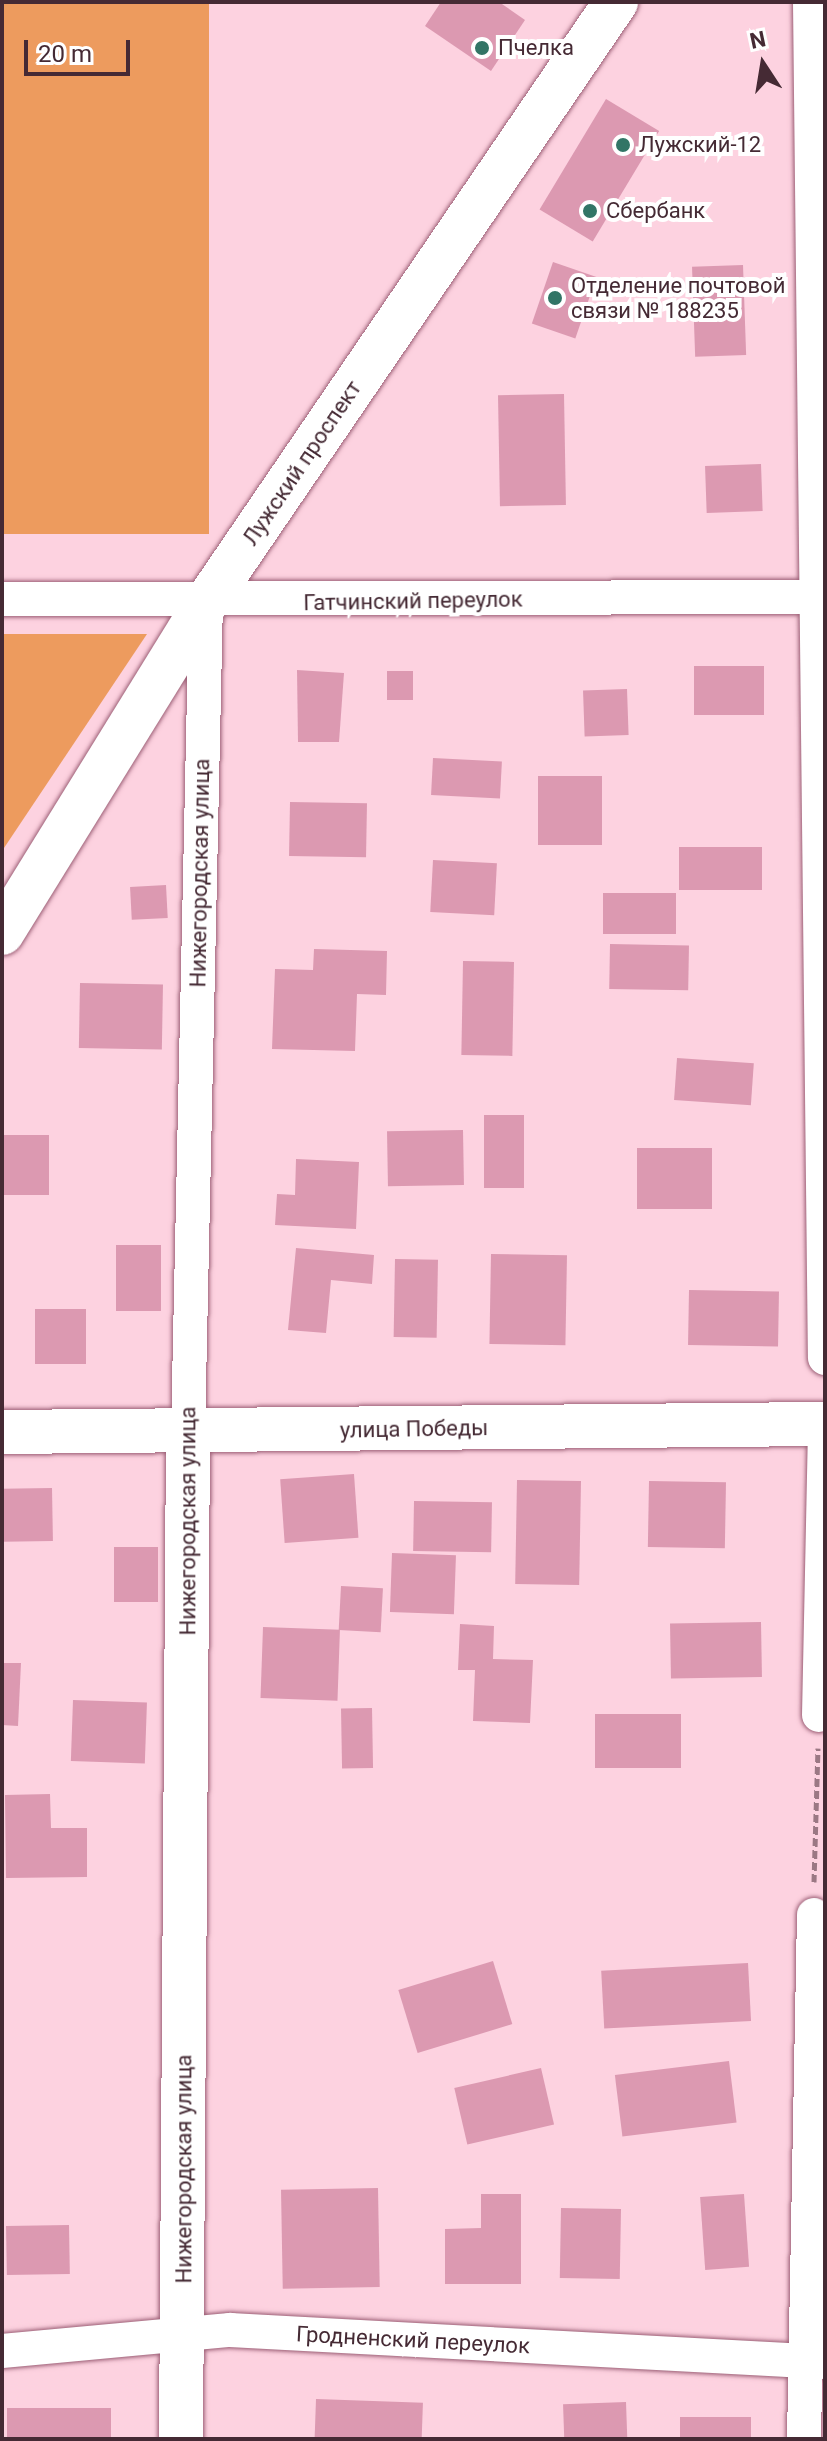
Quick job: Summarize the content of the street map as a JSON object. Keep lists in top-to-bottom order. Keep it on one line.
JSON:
{"streets":{"street":["Лужский проспект","Гатчинский переулок","Нижегородская улица","улица Победы","Гродненский переулок"]},"crossings":[["Лужский проспект","Гатчинский переулок"],["Лужский проспект","Нижегородская улица"],["Гатчинский переулок","Нижегородская улица"],["Нижегородская улица","улица Победы"],["Нижегородская улица","Гродненский переулок"]],"places":["Пчелка","Лужский-12","Сбербанк","Отделение почтовой связи № 188235"],"scale_bar":"20 m","north":"top"}
